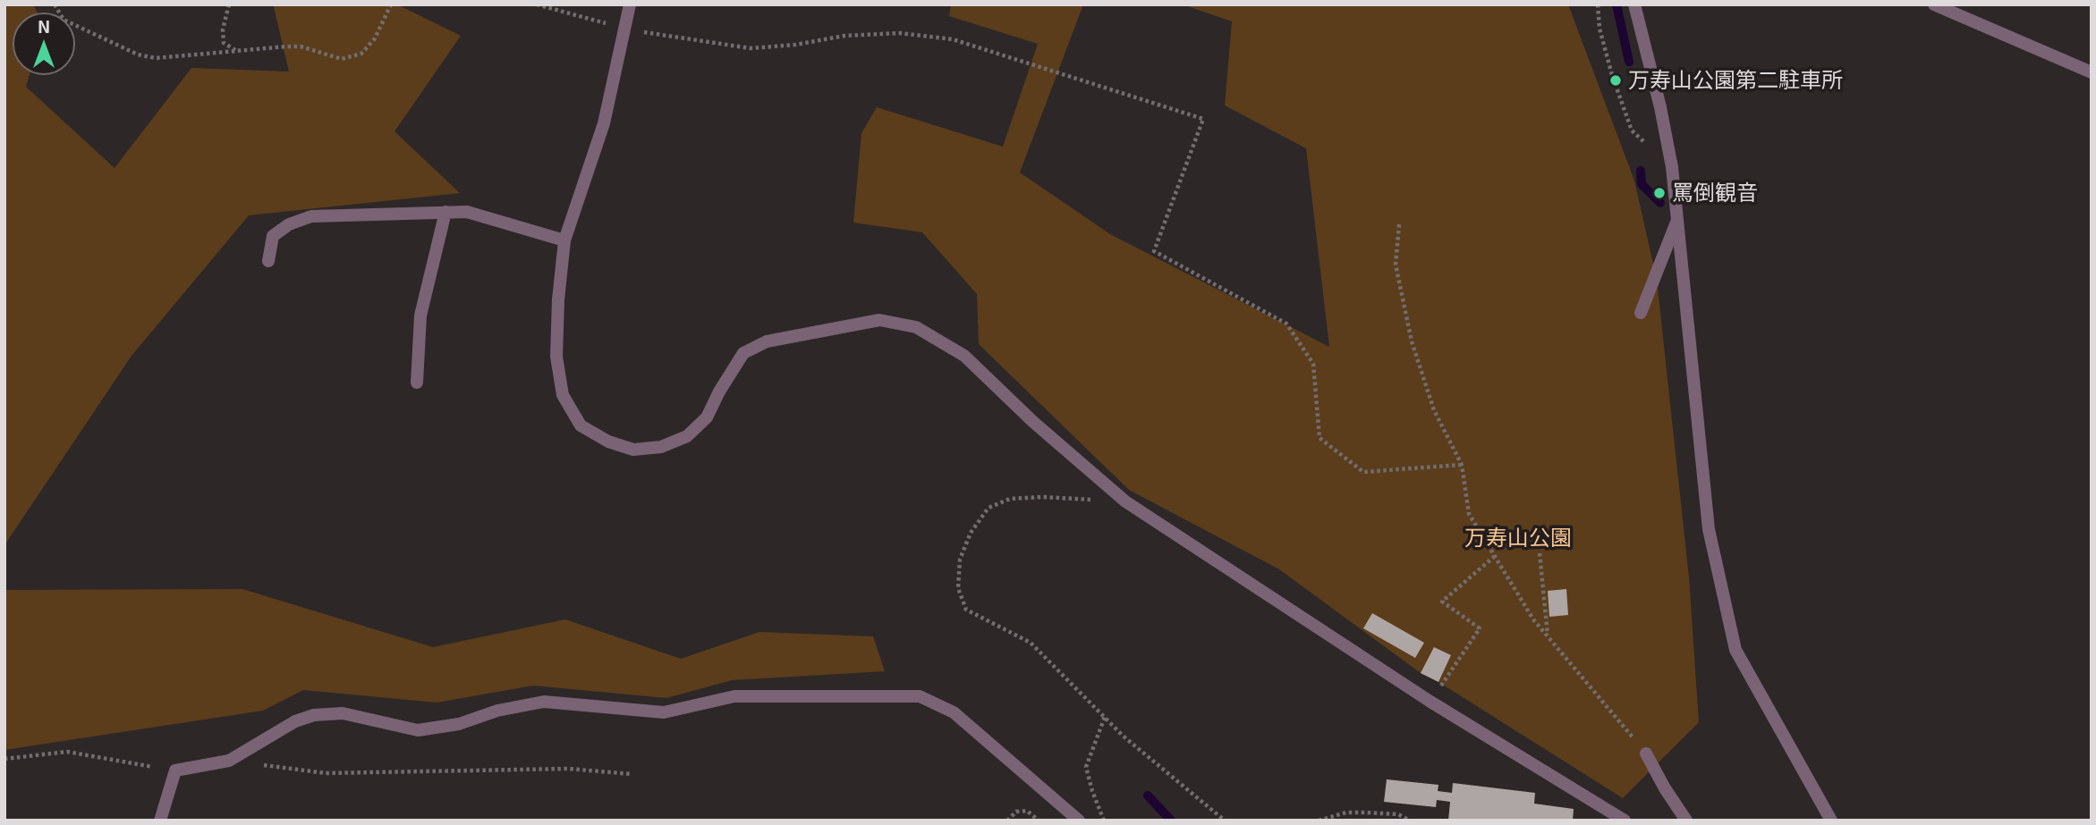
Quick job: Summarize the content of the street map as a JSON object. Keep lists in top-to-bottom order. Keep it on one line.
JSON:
{"parks":["万寿山公園"],"places":["万寿山公園第二駐車所","罵倒観音"],"north":"top"}
